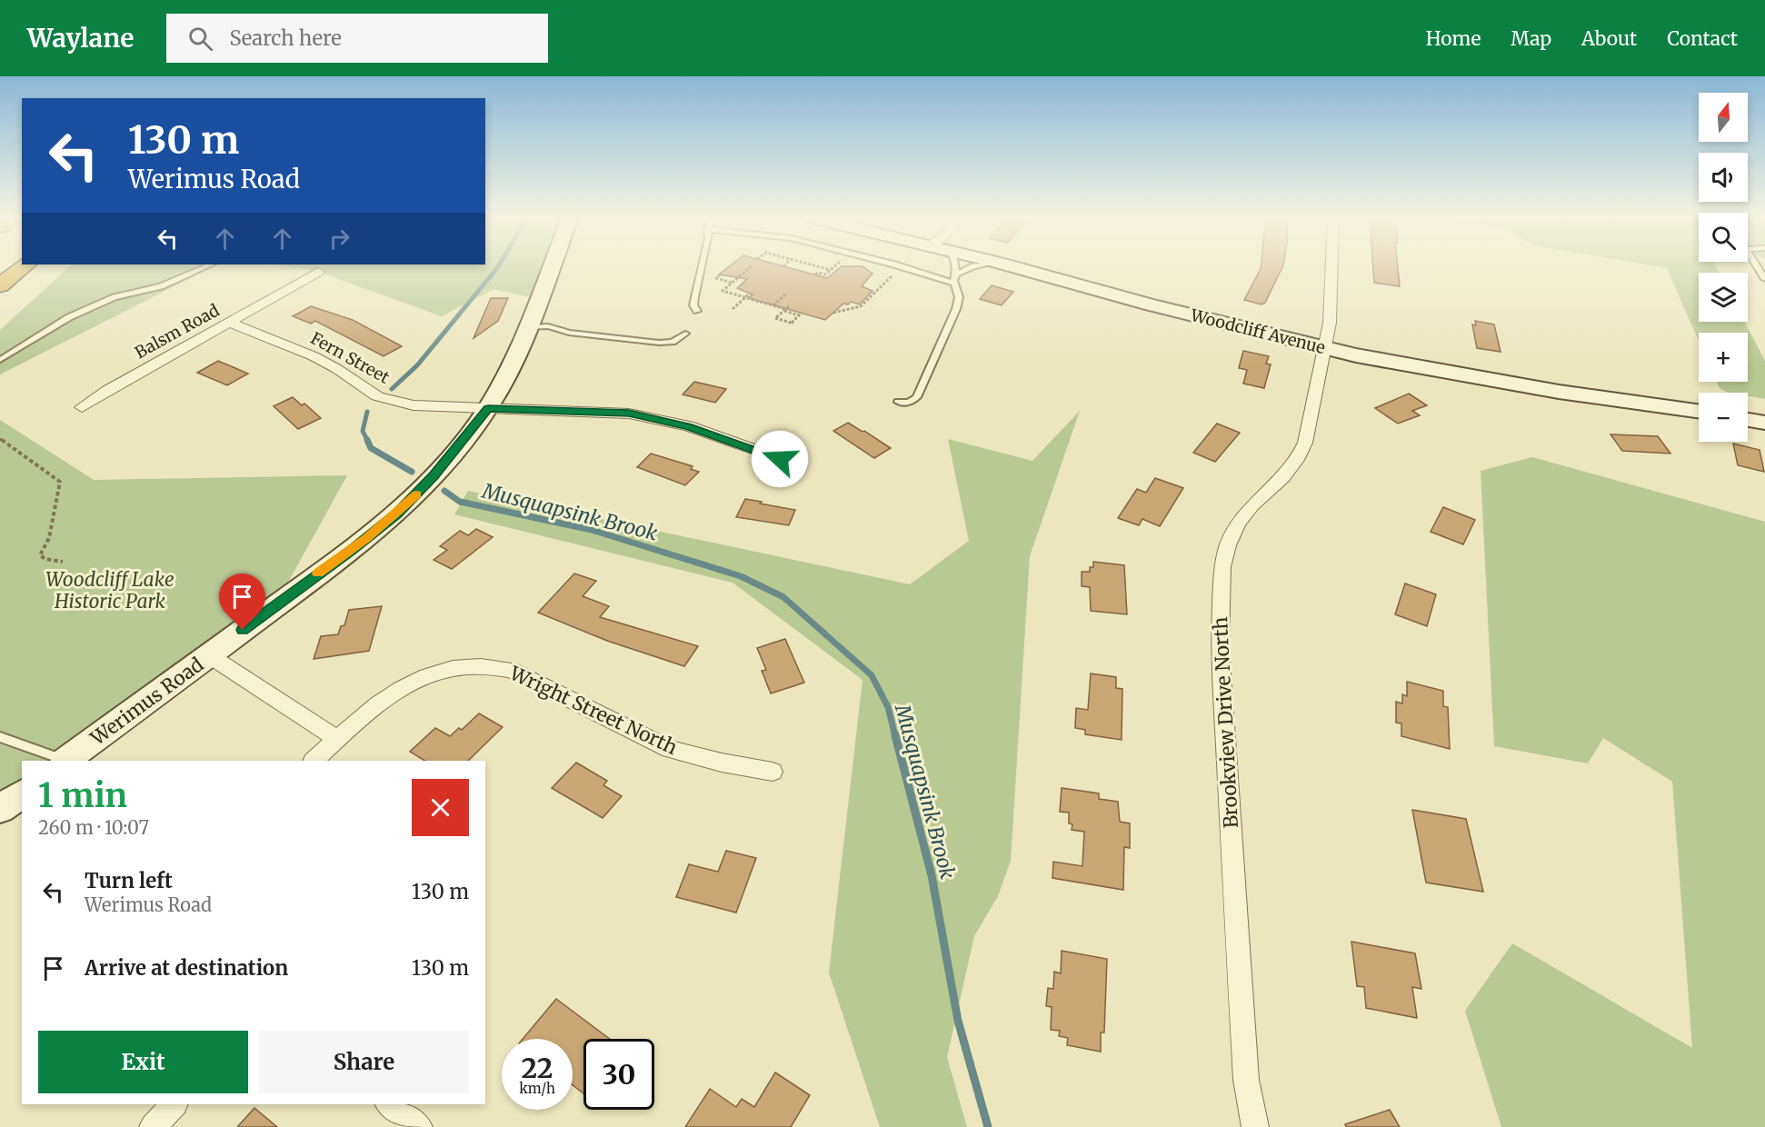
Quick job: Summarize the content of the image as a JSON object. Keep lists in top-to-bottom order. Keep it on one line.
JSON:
{"streets":{"main road":["Woodcliff Avenue","Werimus Road"],"street":["Balsm Road","Fern Street","Wright Street North","Brookview Drive North"]},"crossings":[["Balsm Road","Fern Street"],["Woodcliff Avenue","Brookview Drive North"],["Fern Street","Werimus Road"]],"water":["Musquapsink Brook"],"parks":["Woodcliff Lake Historic Park"],"north":"top","page":{"header":"Waylane","search":"Search here","nav":["Home","Map","About","Contact"],"map_buttons":["+","−"],"turn":["130 m","Werimus Road"],"heading":["1 min","260 m · 10:07"],"list":[{"name":"Turn left","note":"Werimus Road","value":"130 m"},{"name":"Arrive at destination","value":"130 m"}],"buttons":["Exit","Share"],"speed":"22 km/h","limit":"30"}}
